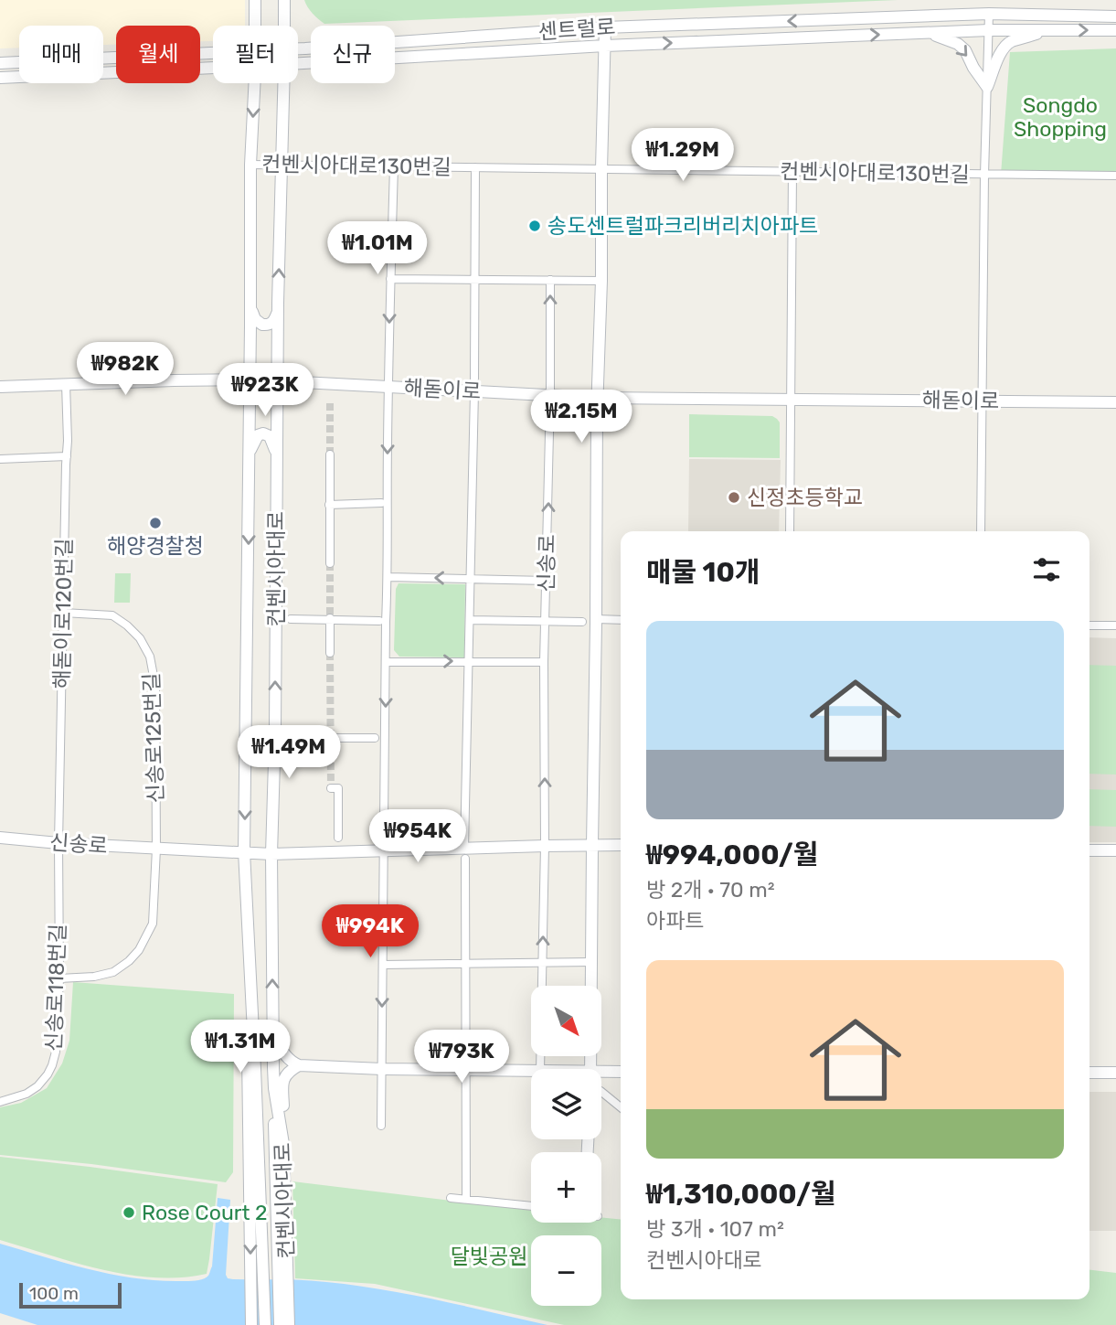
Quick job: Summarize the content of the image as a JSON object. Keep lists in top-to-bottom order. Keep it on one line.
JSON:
{"streets":{"main road":["센트럴로","해돋이로","신송로","컨벤시아대로"],"street":["컨벤시아대로130번길","해돋이로120번길","신송로125번길","신송로118번길"]},"crossings":[["컨벤시아대로130번길","컨벤시아대로"],["해돋이로","신송로"],["해돋이로","컨벤시아대로"],["해돋이로","해돋이로120번길"],["신송로","컨벤시아대로"],["신송로","해돋이로120번길"],["신송로","신송로125번길"],["신송로","신송로118번길"],["해돋이로120번길","신송로125번길"],["해돋이로120번길","신송로118번길"]],"one_way":["신송로"],"parks":["Songdo Shopping","달빛공원"],"places":["송도센트럴파크리버리치아파트","신정초등학교","해양경찰청","Rose Court 2"],"scale_bar":"100 m","north":"bottom right","page":{"chip":["매매","월세","필터","신규"],"price":["₩1.29M","₩1.01M","₩982K","₩923K","₩2.15M","₩1.49M","₩954K","₩994K","₩1.31M","₩793K"],"heading":"매물 10개","list":[{"name":"₩994,000/월","note":"방 2개 · 70 m² · 아파트"},{"name":"₩1,310,000/월","note":"방 3개 · 107 m² · 컨벤시아대로"}],"map_buttons":["+","−"],"scale":"100 m"}}
